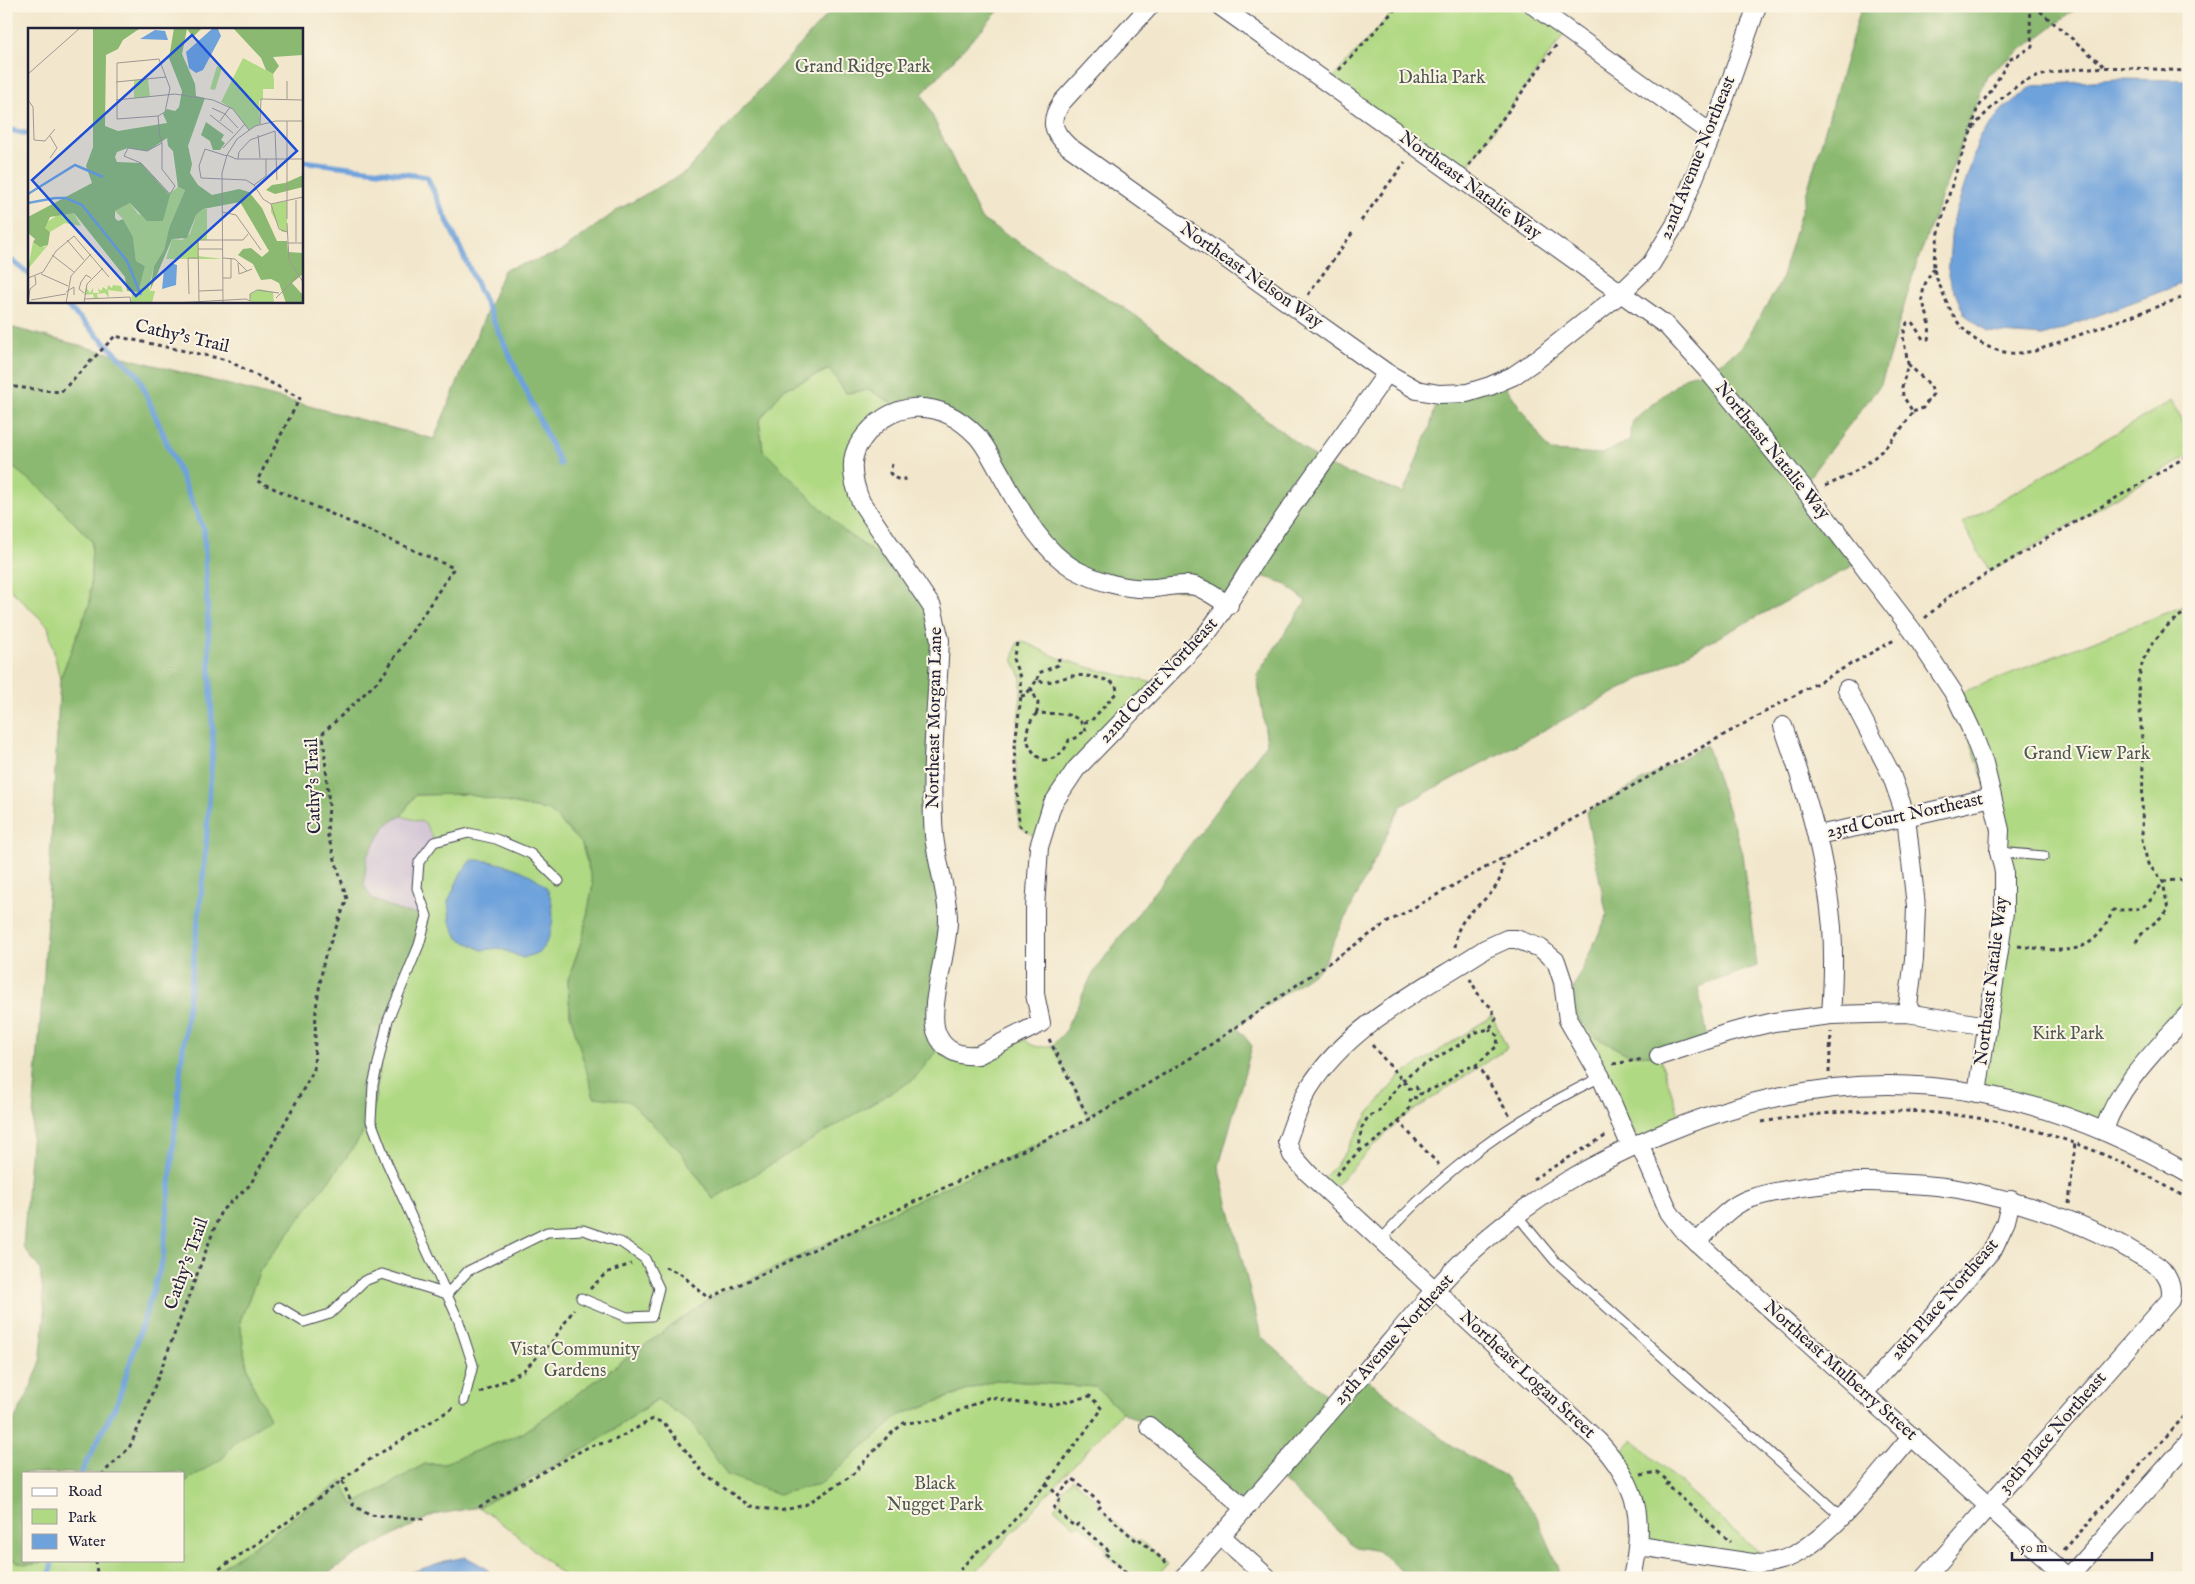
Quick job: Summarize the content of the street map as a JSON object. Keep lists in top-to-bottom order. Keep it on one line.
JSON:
{"streets":{"street":["22nd Avenue Northeast","Northeast Natalie Way","Northeast Nelson Way","22nd Court Northeast","Northeast Morgan Lane","23rd Court Northeast","28th Place Northeast","25th Avenue Northeast","Northeast Mulberry Street","Northeast Logan Street","30th Place Northeast"],"path":["Cathy's Trail"]},"crossings":[["22nd Avenue Northeast","Northeast Natalie Way"],["22nd Avenue Northeast","Northeast Nelson Way"],["Northeast Natalie Way","23rd Court Northeast"],["Northeast Natalie Way","25th Avenue Northeast"],["Northeast Nelson Way","22nd Court Northeast"],["22nd Court Northeast","Northeast Morgan Lane"],["28th Place Northeast","Northeast Mulberry Street"],["25th Avenue Northeast","Northeast Mulberry Street"],["25th Avenue Northeast","Northeast Logan Street"],["Northeast Mulberry Street","30th Place Northeast"]],"parks":["Grand Ridge Park","Dahlia Park","Grand View Park","Kirk Park","Vista Community Gardens","Black Nugget Park"],"legend":["Road","Park","Water"],"scale_bar":"50 m"}
